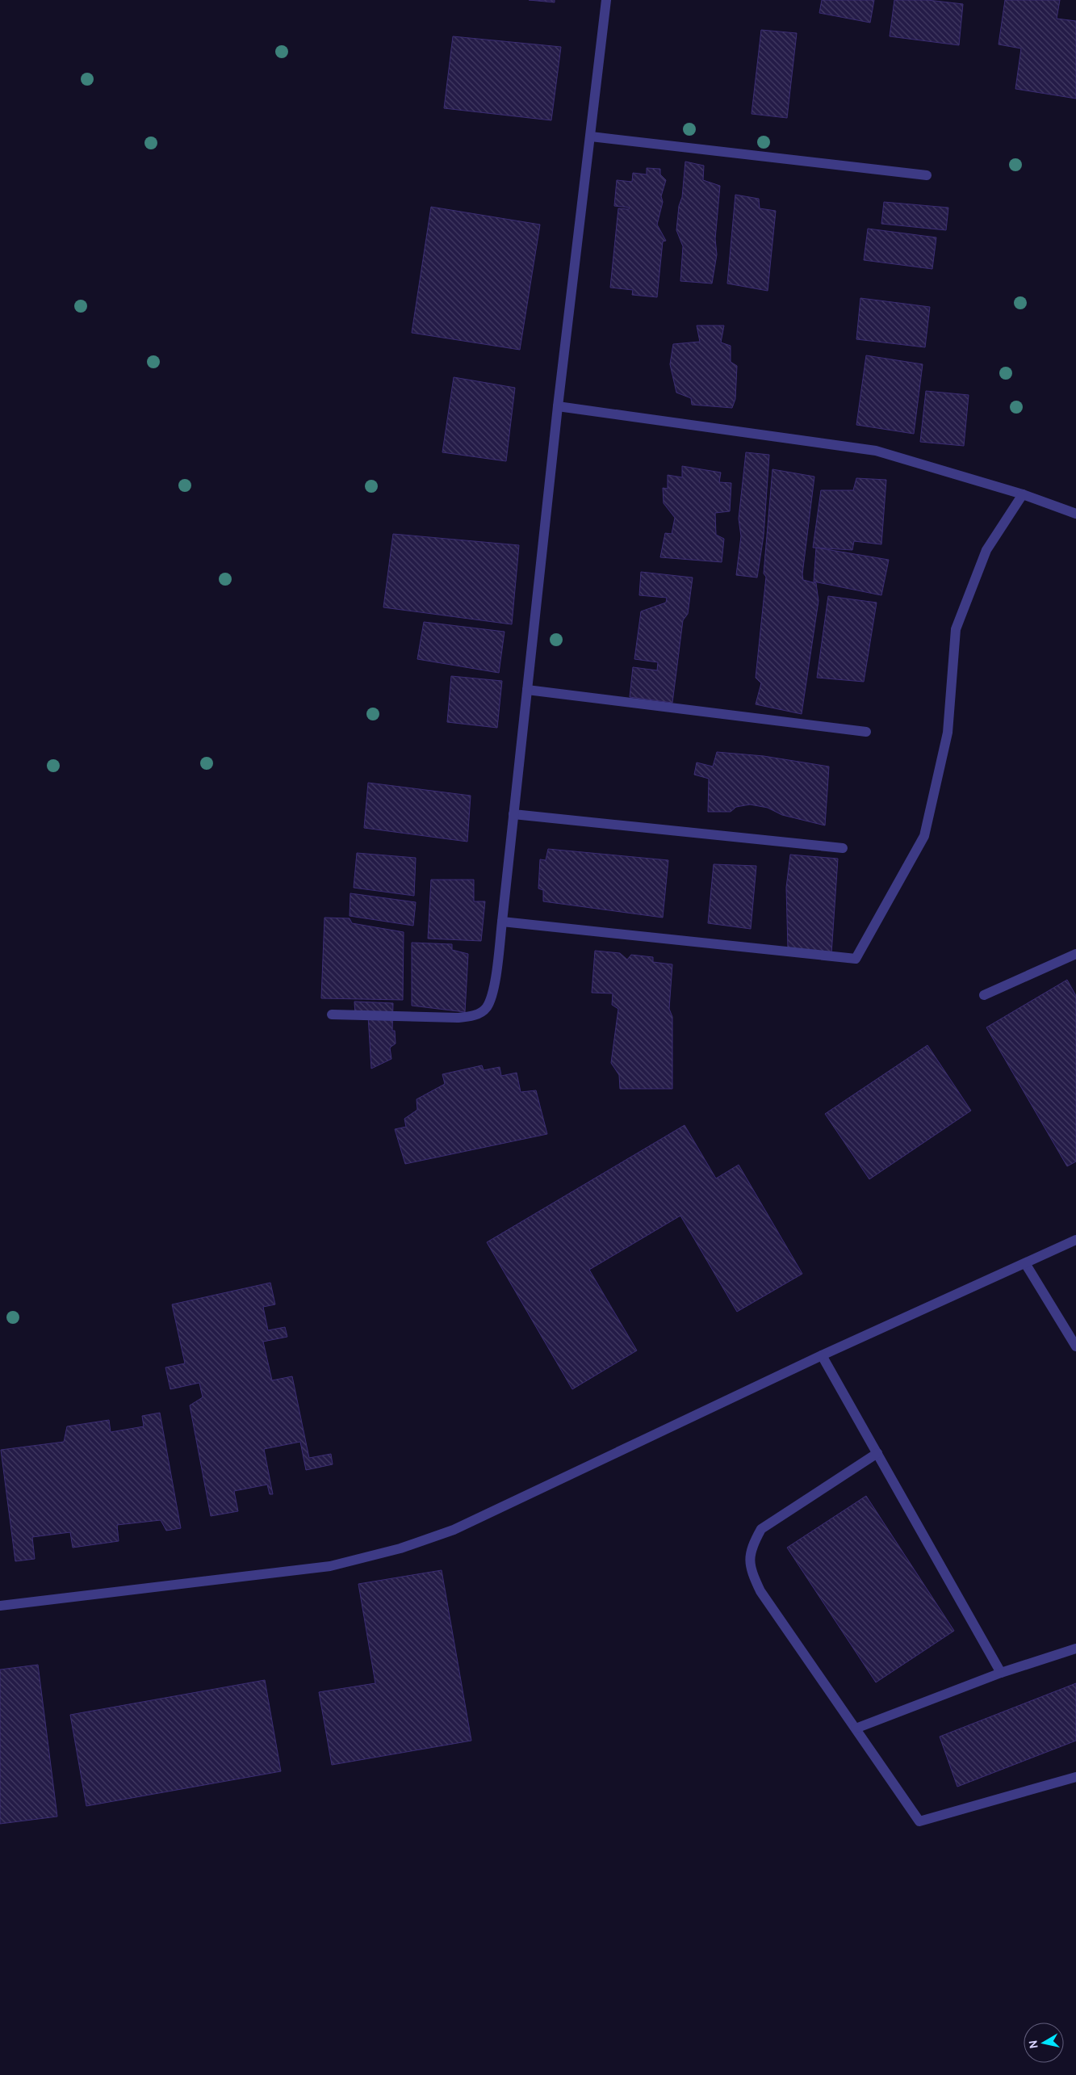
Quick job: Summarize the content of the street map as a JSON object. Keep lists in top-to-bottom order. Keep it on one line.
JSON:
{"north":"left"}
